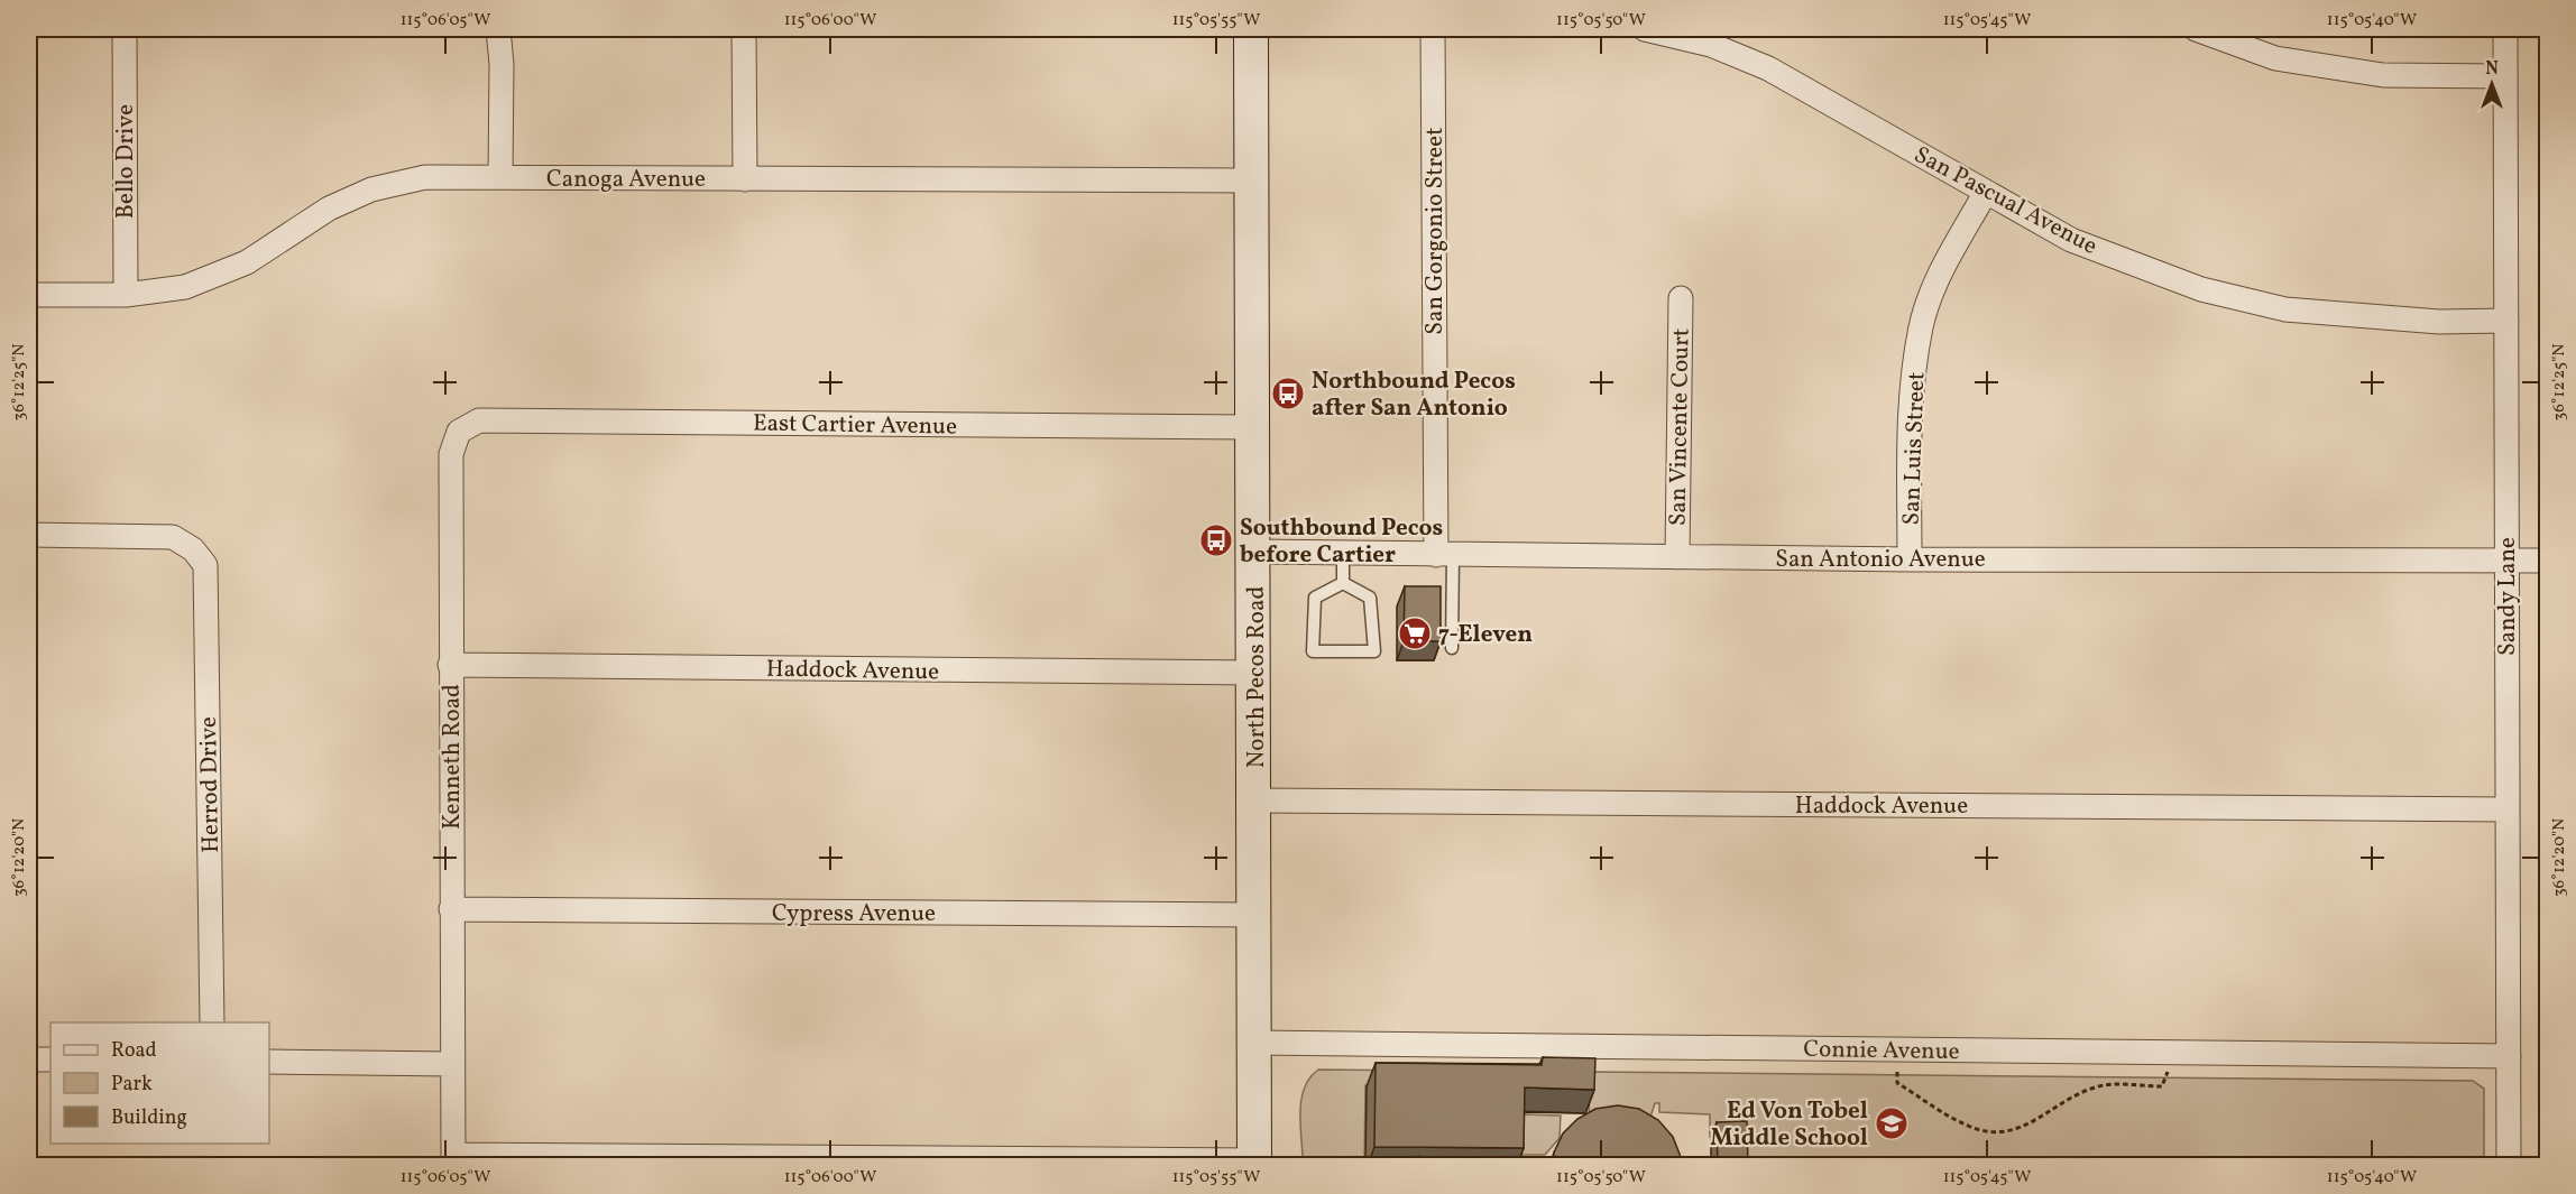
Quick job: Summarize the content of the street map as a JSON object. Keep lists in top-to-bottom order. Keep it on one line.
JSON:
{"streets":{"main road":["North Pecos Road"],"street":["Bello Drive","Canoga Avenue","San Pascual Avenue","San Gorgonio Street","East Cartier Avenue","San Vincente Court","San Luis Street","San Antonio Avenue","Sandy Lane","Haddock Avenue","Kenneth Road","Herrod Drive","Cypress Avenue","Connie Avenue"]},"crossings":[["Bello Drive","Canoga Avenue"],["Canoga Avenue","North Pecos Road"],["San Pascual Avenue","San Luis Street"],["San Pascual Avenue","Sandy Lane"],["San Gorgonio Street","San Antonio Avenue"],["East Cartier Avenue","North Pecos Road"],["East Cartier Avenue","Kenneth Road"],["San Vincente Court","San Antonio Avenue"],["San Luis Street","San Antonio Avenue"],["San Antonio Avenue","Sandy Lane"],["San Antonio Avenue","North Pecos Road"],["Sandy Lane","Haddock Avenue"],["Sandy Lane","Connie Avenue"],["Haddock Avenue","North Pecos Road"],["Haddock Avenue","Kenneth Road"],["North Pecos Road","Cypress Avenue"],["North Pecos Road","Connie Avenue"],["Kenneth Road","Cypress Avenue"]],"places":{"bus stop":["Northbound Pecos after San Antonio","Southbound Pecos before Cartier"],"supermarket":["7-Eleven"],"school or university":["Ed Von Tobel Middle School"]},"legend":["Road","Park","Building"],"north":"top","coordinates":["115°06'05\"W","115°06'00\"W","115°05'55\"W","115°05'50\"W","115°05'45\"W","115°05'40\"W","36°12'25\"N","36°12'20\"N"]}
